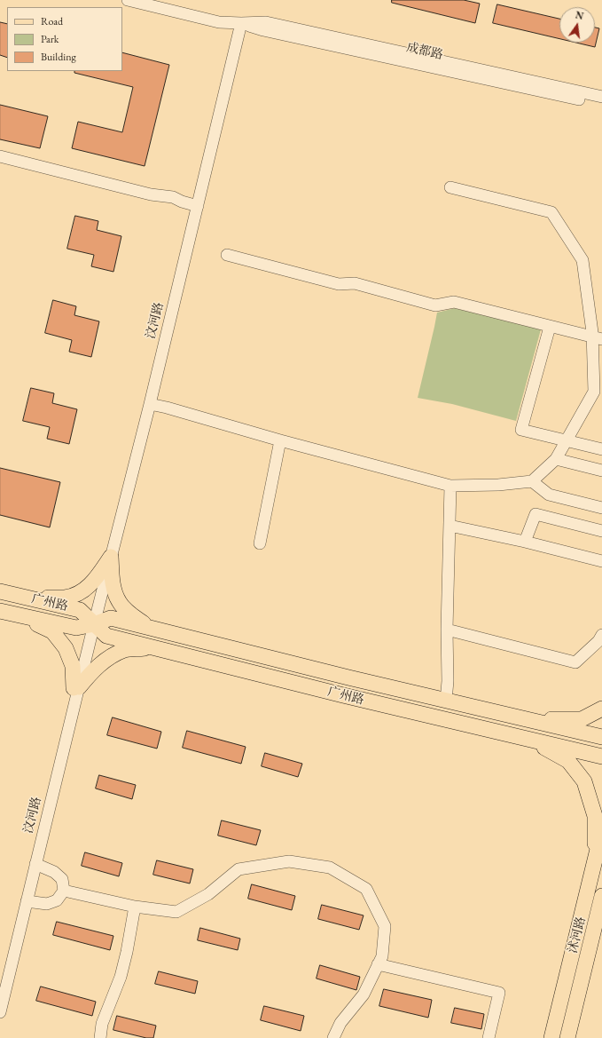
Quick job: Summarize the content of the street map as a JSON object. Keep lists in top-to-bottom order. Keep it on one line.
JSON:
{"streets":{"main road":["广州路","沭河路"],"street":["成都路","汶河路"]},"crossings":[["成都路","汶河路"],["汶河路","广州路"]],"legend":["Road","Park","Building"],"north":"top"}
